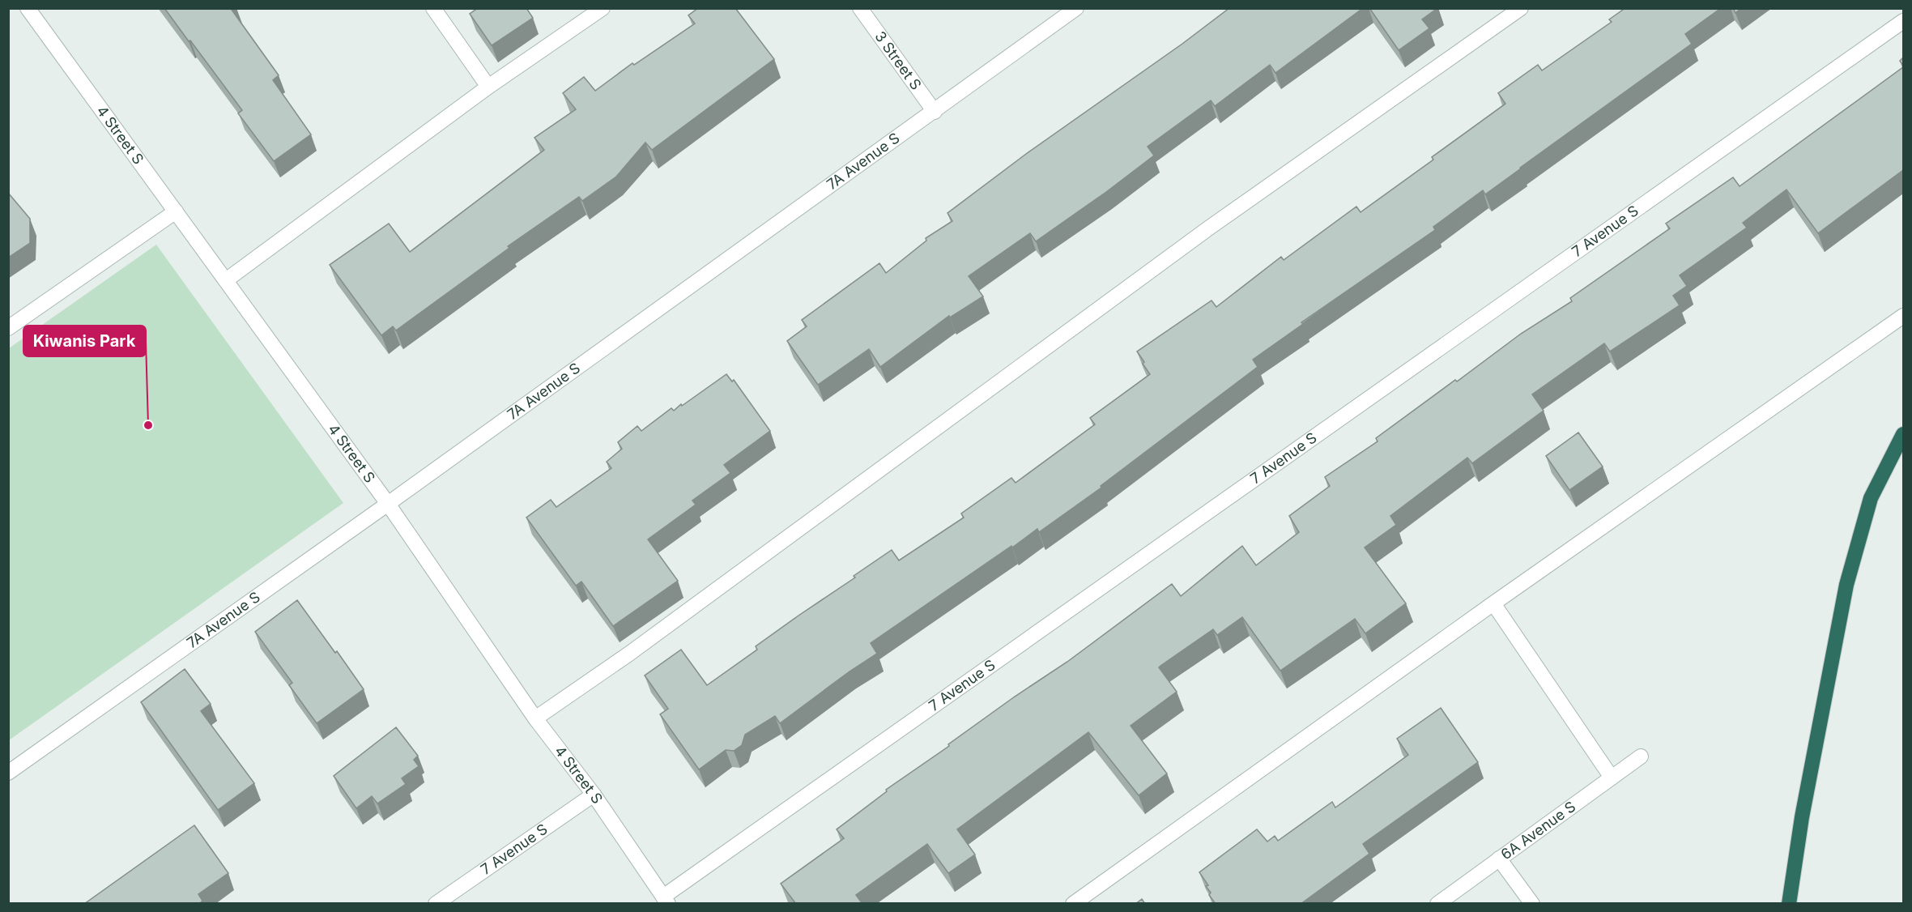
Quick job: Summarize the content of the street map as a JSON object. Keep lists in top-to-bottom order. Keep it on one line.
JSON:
{"streets":{"street":["3 Street S","4 Street S","7A Avenue S","7 Avenue S","6A Avenue S"]},"crossings":[["3 Street S","7A Avenue S"],["4 Street S","7A Avenue S"],["4 Street S","7 Avenue S"]],"places":["Kiwanis Park"]}
